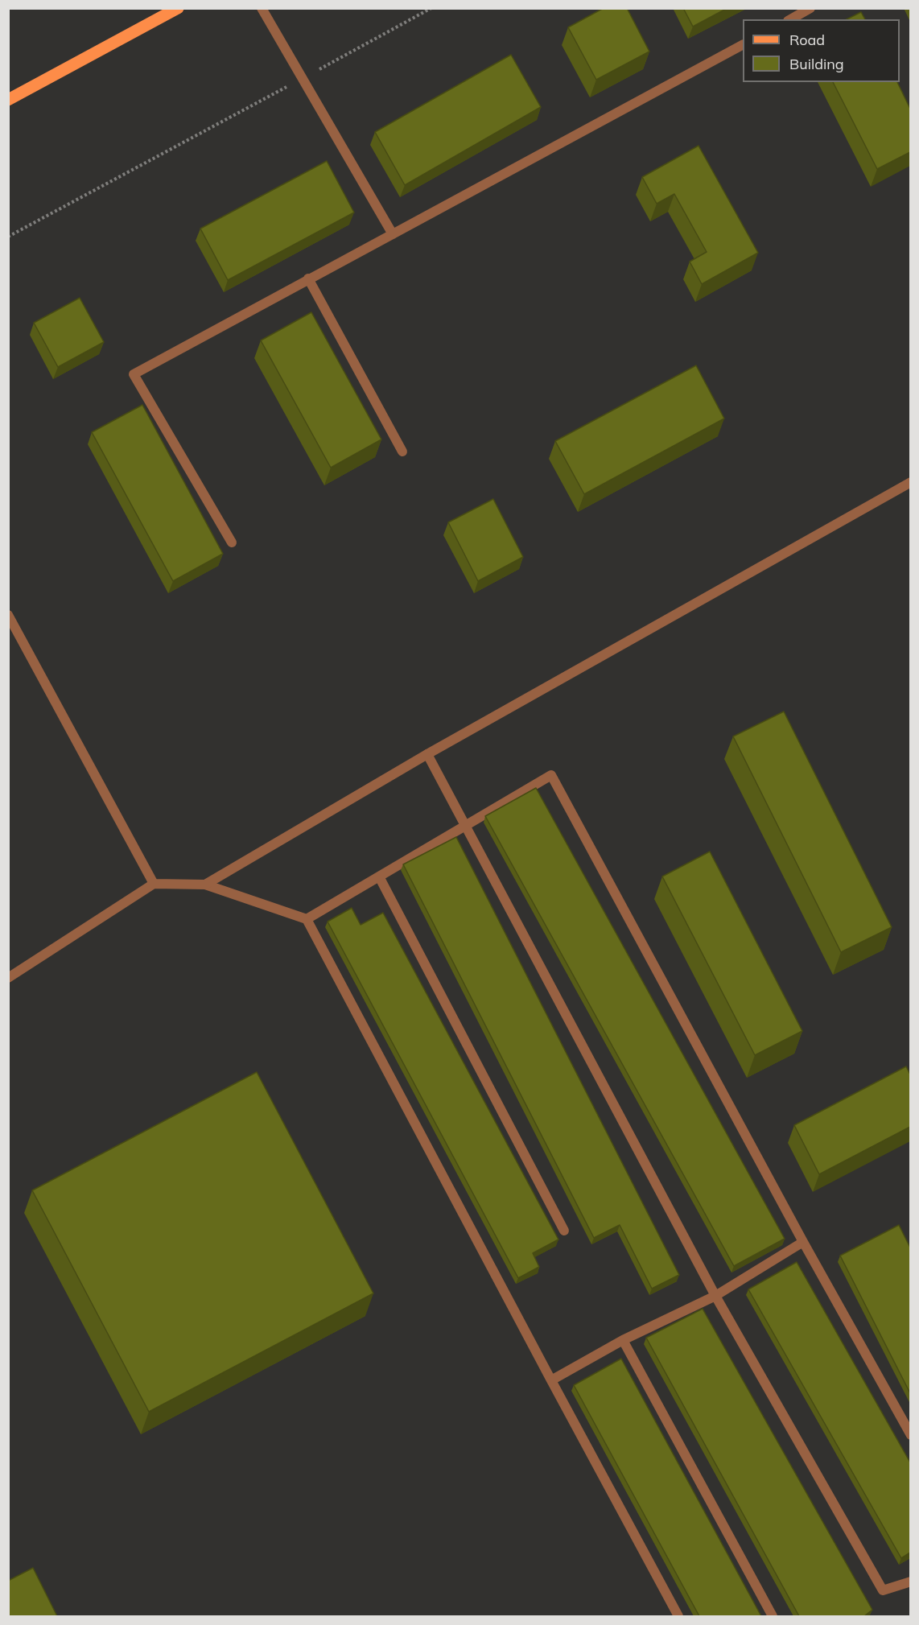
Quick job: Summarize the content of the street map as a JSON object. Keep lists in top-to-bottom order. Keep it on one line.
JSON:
{"legend":["Road","Building"]}
